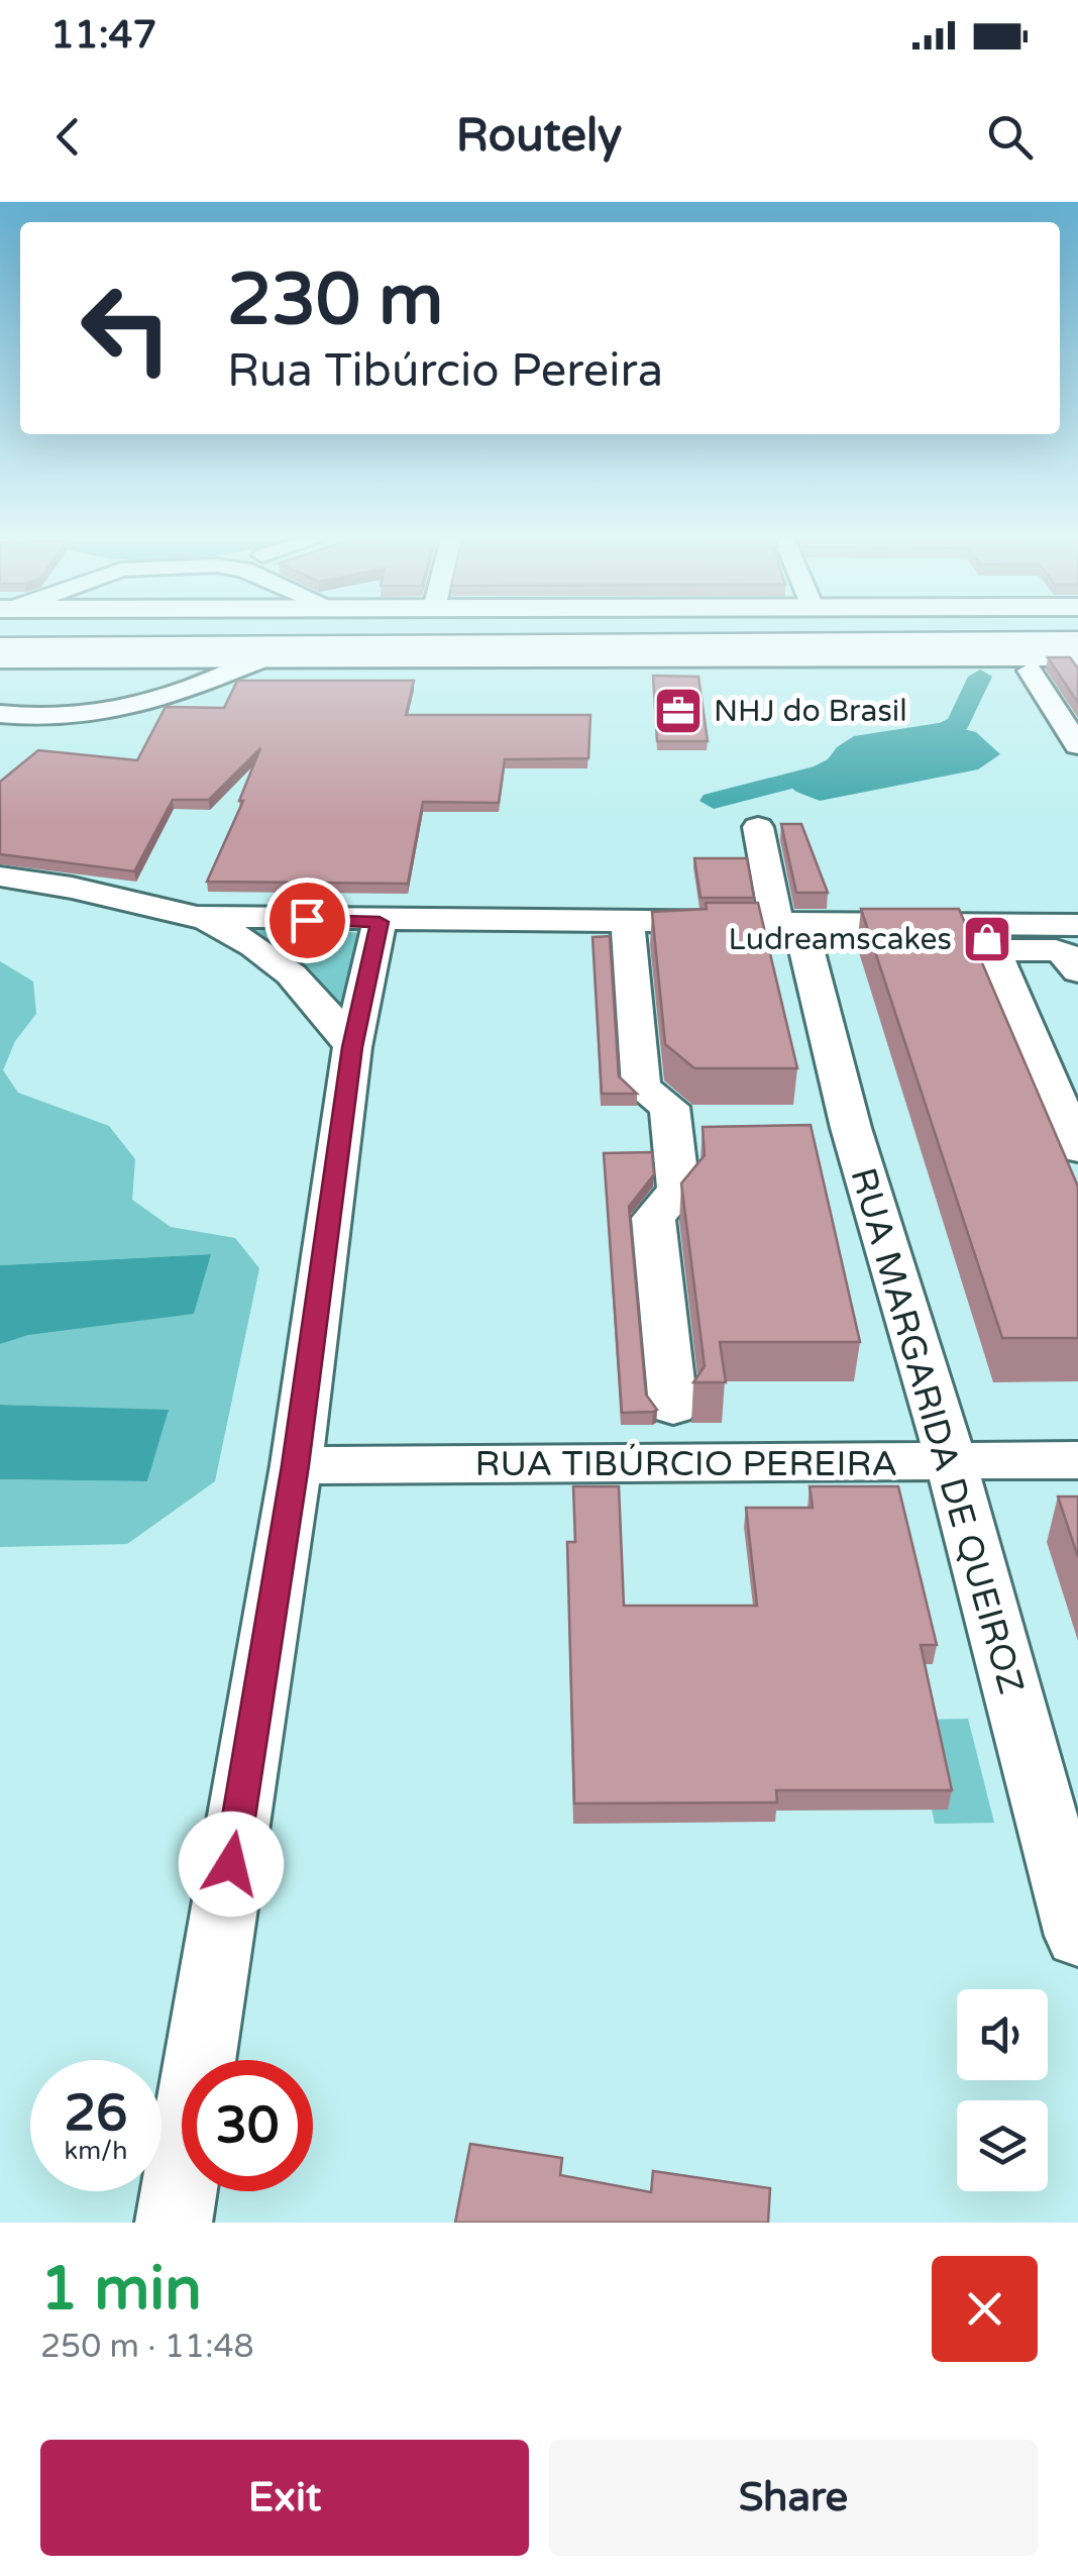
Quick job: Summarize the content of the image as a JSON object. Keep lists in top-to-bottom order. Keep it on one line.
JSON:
{"streets":{"street":["RUA MARGARIDA DE QUEIROZ","RUA TIBÚRCIO PEREIRA"]},"crossings":[["RUA MARGARIDA DE QUEIROZ","RUA TIBÚRCIO PEREIRA"]],"places":{"office":["NHJ do Brasil"],"shop":["Ludreamscakes"]},"page":{"status":"11:47","header":"Routely","turn":["230 m","Rua Tibúrcio Pereira"],"speed":"26 km/h","limit":"30","heading":["1 min","250 m · 11:48"],"buttons":["Exit","Share"]}}
